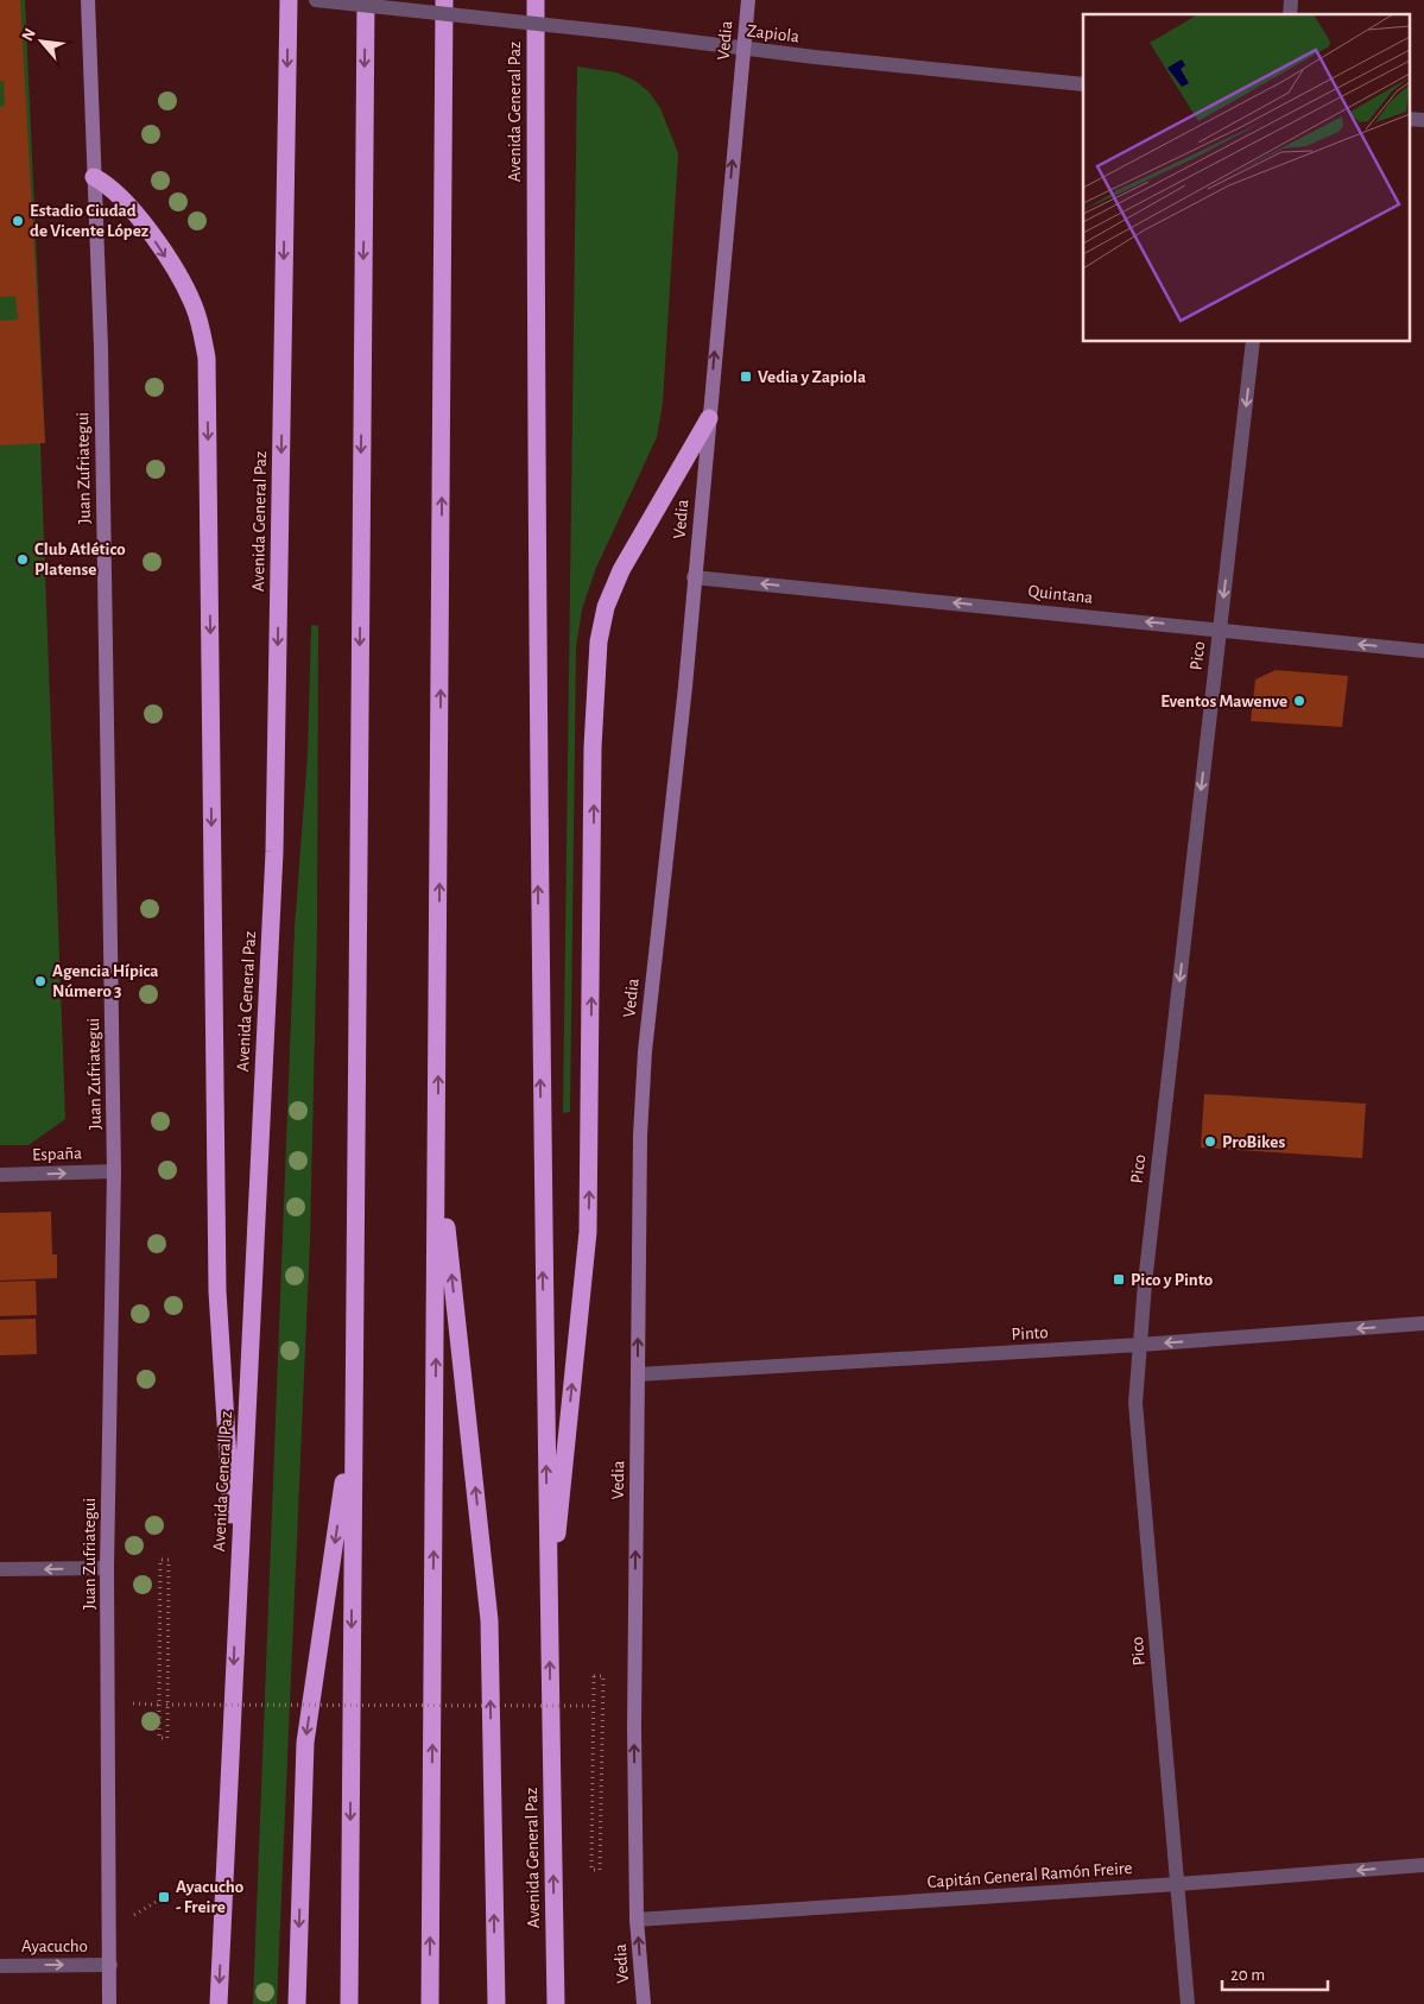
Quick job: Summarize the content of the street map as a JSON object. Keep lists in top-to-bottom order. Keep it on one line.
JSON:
{"streets":{"highway":["Avenida General Paz"],"street":["Zapiola","Vedia","Juan Zufriategui","Quintana","Pico","España","Pinto","Capitán General Ramón Freire","Ayacucho"]},"crossings":[["Zapiola","Vedia"],["Vedia","Quintana"],["Vedia","Pinto"],["Vedia","Capitán General Ramón Freire"],["Juan Zufriategui","España"],["Juan Zufriategui","Ayacucho"],["Quintana","Pico"],["Pico","Pinto"],["Pico","Capitán General Ramón Freire"]],"one_way":["Vedia","Quintana","Pico","España","Pinto","Ayacucho"],"places":{"other":["Estadio Ciudad de Vicente López","Club Atlético Platense","Eventos Mawenve","Agencia Hípica Número 3","ProBikes"],"transit":["Vedia y Zapiola","Pico y Pinto","Ayacucho - Freire"]},"scale_bar":"20 m","north":"top left"}
